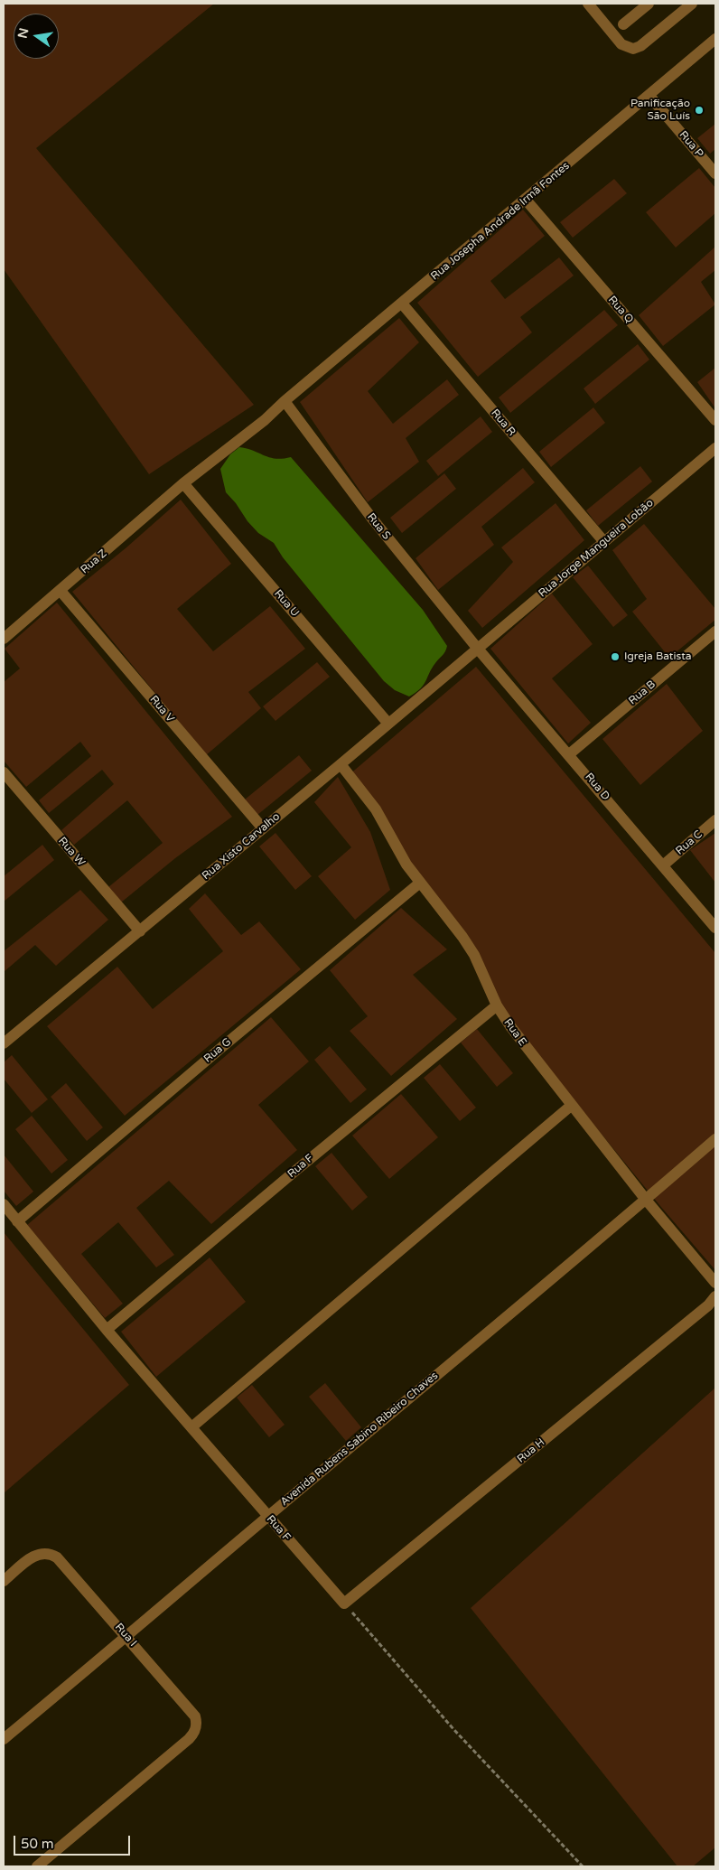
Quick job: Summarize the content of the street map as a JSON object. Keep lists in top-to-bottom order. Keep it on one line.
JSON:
{"streets":{"street":["Rua P","Rua Josepha Andrade Irmã Fontes","Rua Q","Rua R","Rua S","Rua Jorge Mangueira Lobão","Rua Z","Rua U","Rua B","Rua V","Rua D","Rua C","Rua Xisto Carvalho","Rua W","Rua E","Rua G","Rua F","Avenida Rubens Sabino Ribeiro Chaves","Rua H","Rua I"]},"crossings":[["Rua P","Rua Josepha Andrade Irmã Fontes"],["Rua Josepha Andrade Irmã Fontes","Rua Q"],["Rua Josepha Andrade Irmã Fontes","Rua R"],["Rua Josepha Andrade Irmã Fontes","Rua S"],["Rua Josepha Andrade Irmã Fontes","Rua Z"],["Rua R","Rua Jorge Mangueira Lobão"],["Rua S","Rua Jorge Mangueira Lobão"],["Rua S","Rua D"],["Rua S","Rua Xisto Carvalho"],["Rua Jorge Mangueira Lobão","Rua D"],["Rua Jorge Mangueira Lobão","Rua Xisto Carvalho"],["Rua Z","Rua U"],["Rua Z","Rua V"],["Rua U","Rua Xisto Carvalho"],["Rua B","Rua D"],["Rua V","Rua Xisto Carvalho"],["Rua D","Rua C"],["Rua D","Rua Xisto Carvalho"],["Rua Xisto Carvalho","Rua W"],["Rua Xisto Carvalho","Rua E"],["Rua E","Rua G"],["Rua E","Rua F"],["Rua E","Avenida Rubens Sabino Ribeiro Chaves"],["Rua G","Rua F"],["Rua F","Avenida Rubens Sabino Ribeiro Chaves"],["Rua F","Rua H"],["Avenida Rubens Sabino Ribeiro Chaves","Rua I"]],"places":["Panificação São Luís","Igreja Batista"],"scale_bar":"50 m","north":"left"}
